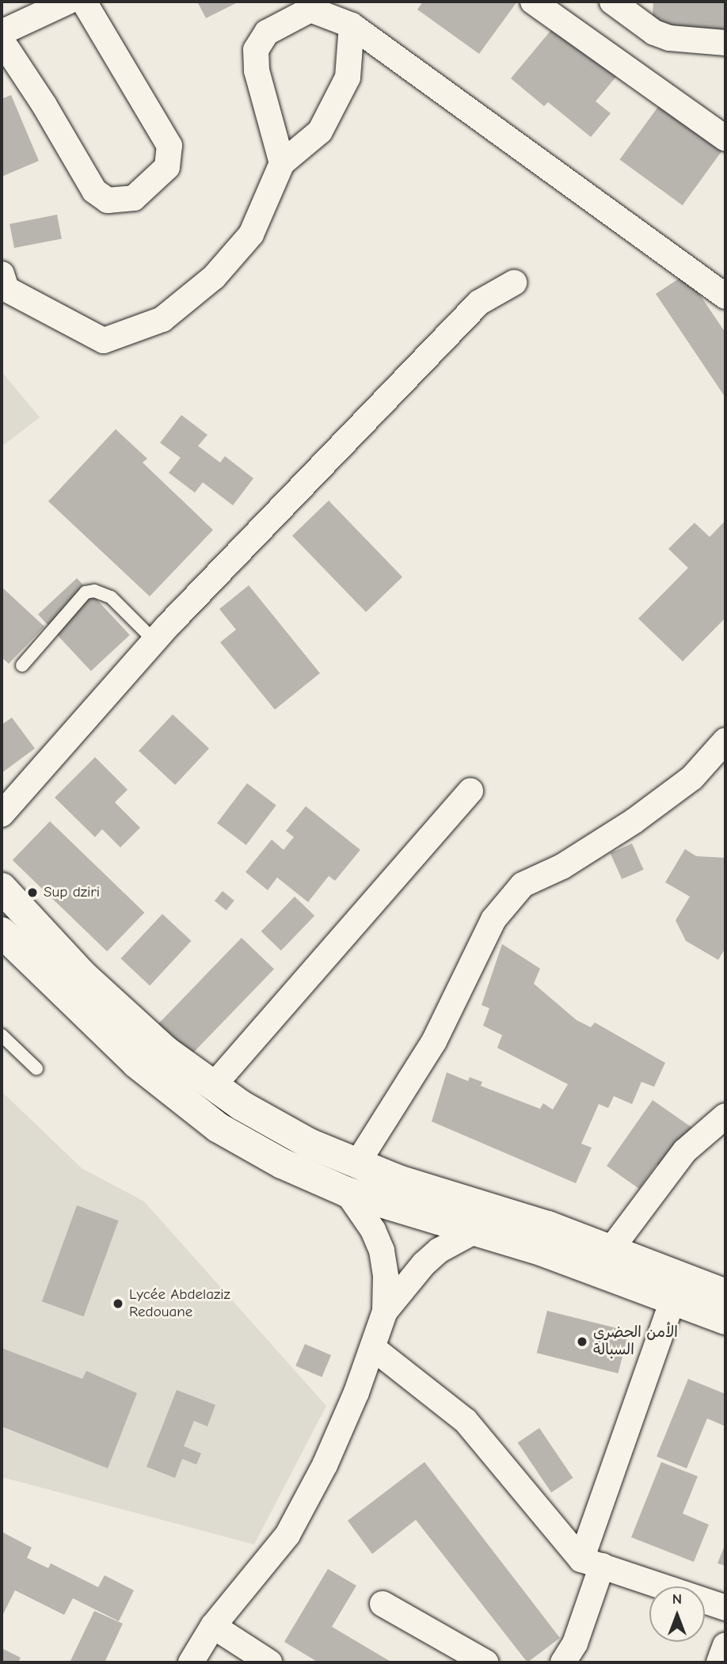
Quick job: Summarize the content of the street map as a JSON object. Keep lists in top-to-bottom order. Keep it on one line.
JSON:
{"places":["Sup dziri","Lycée Abdelaziz Redouane","الأمن الحضري السبالة"],"north":"top"}
